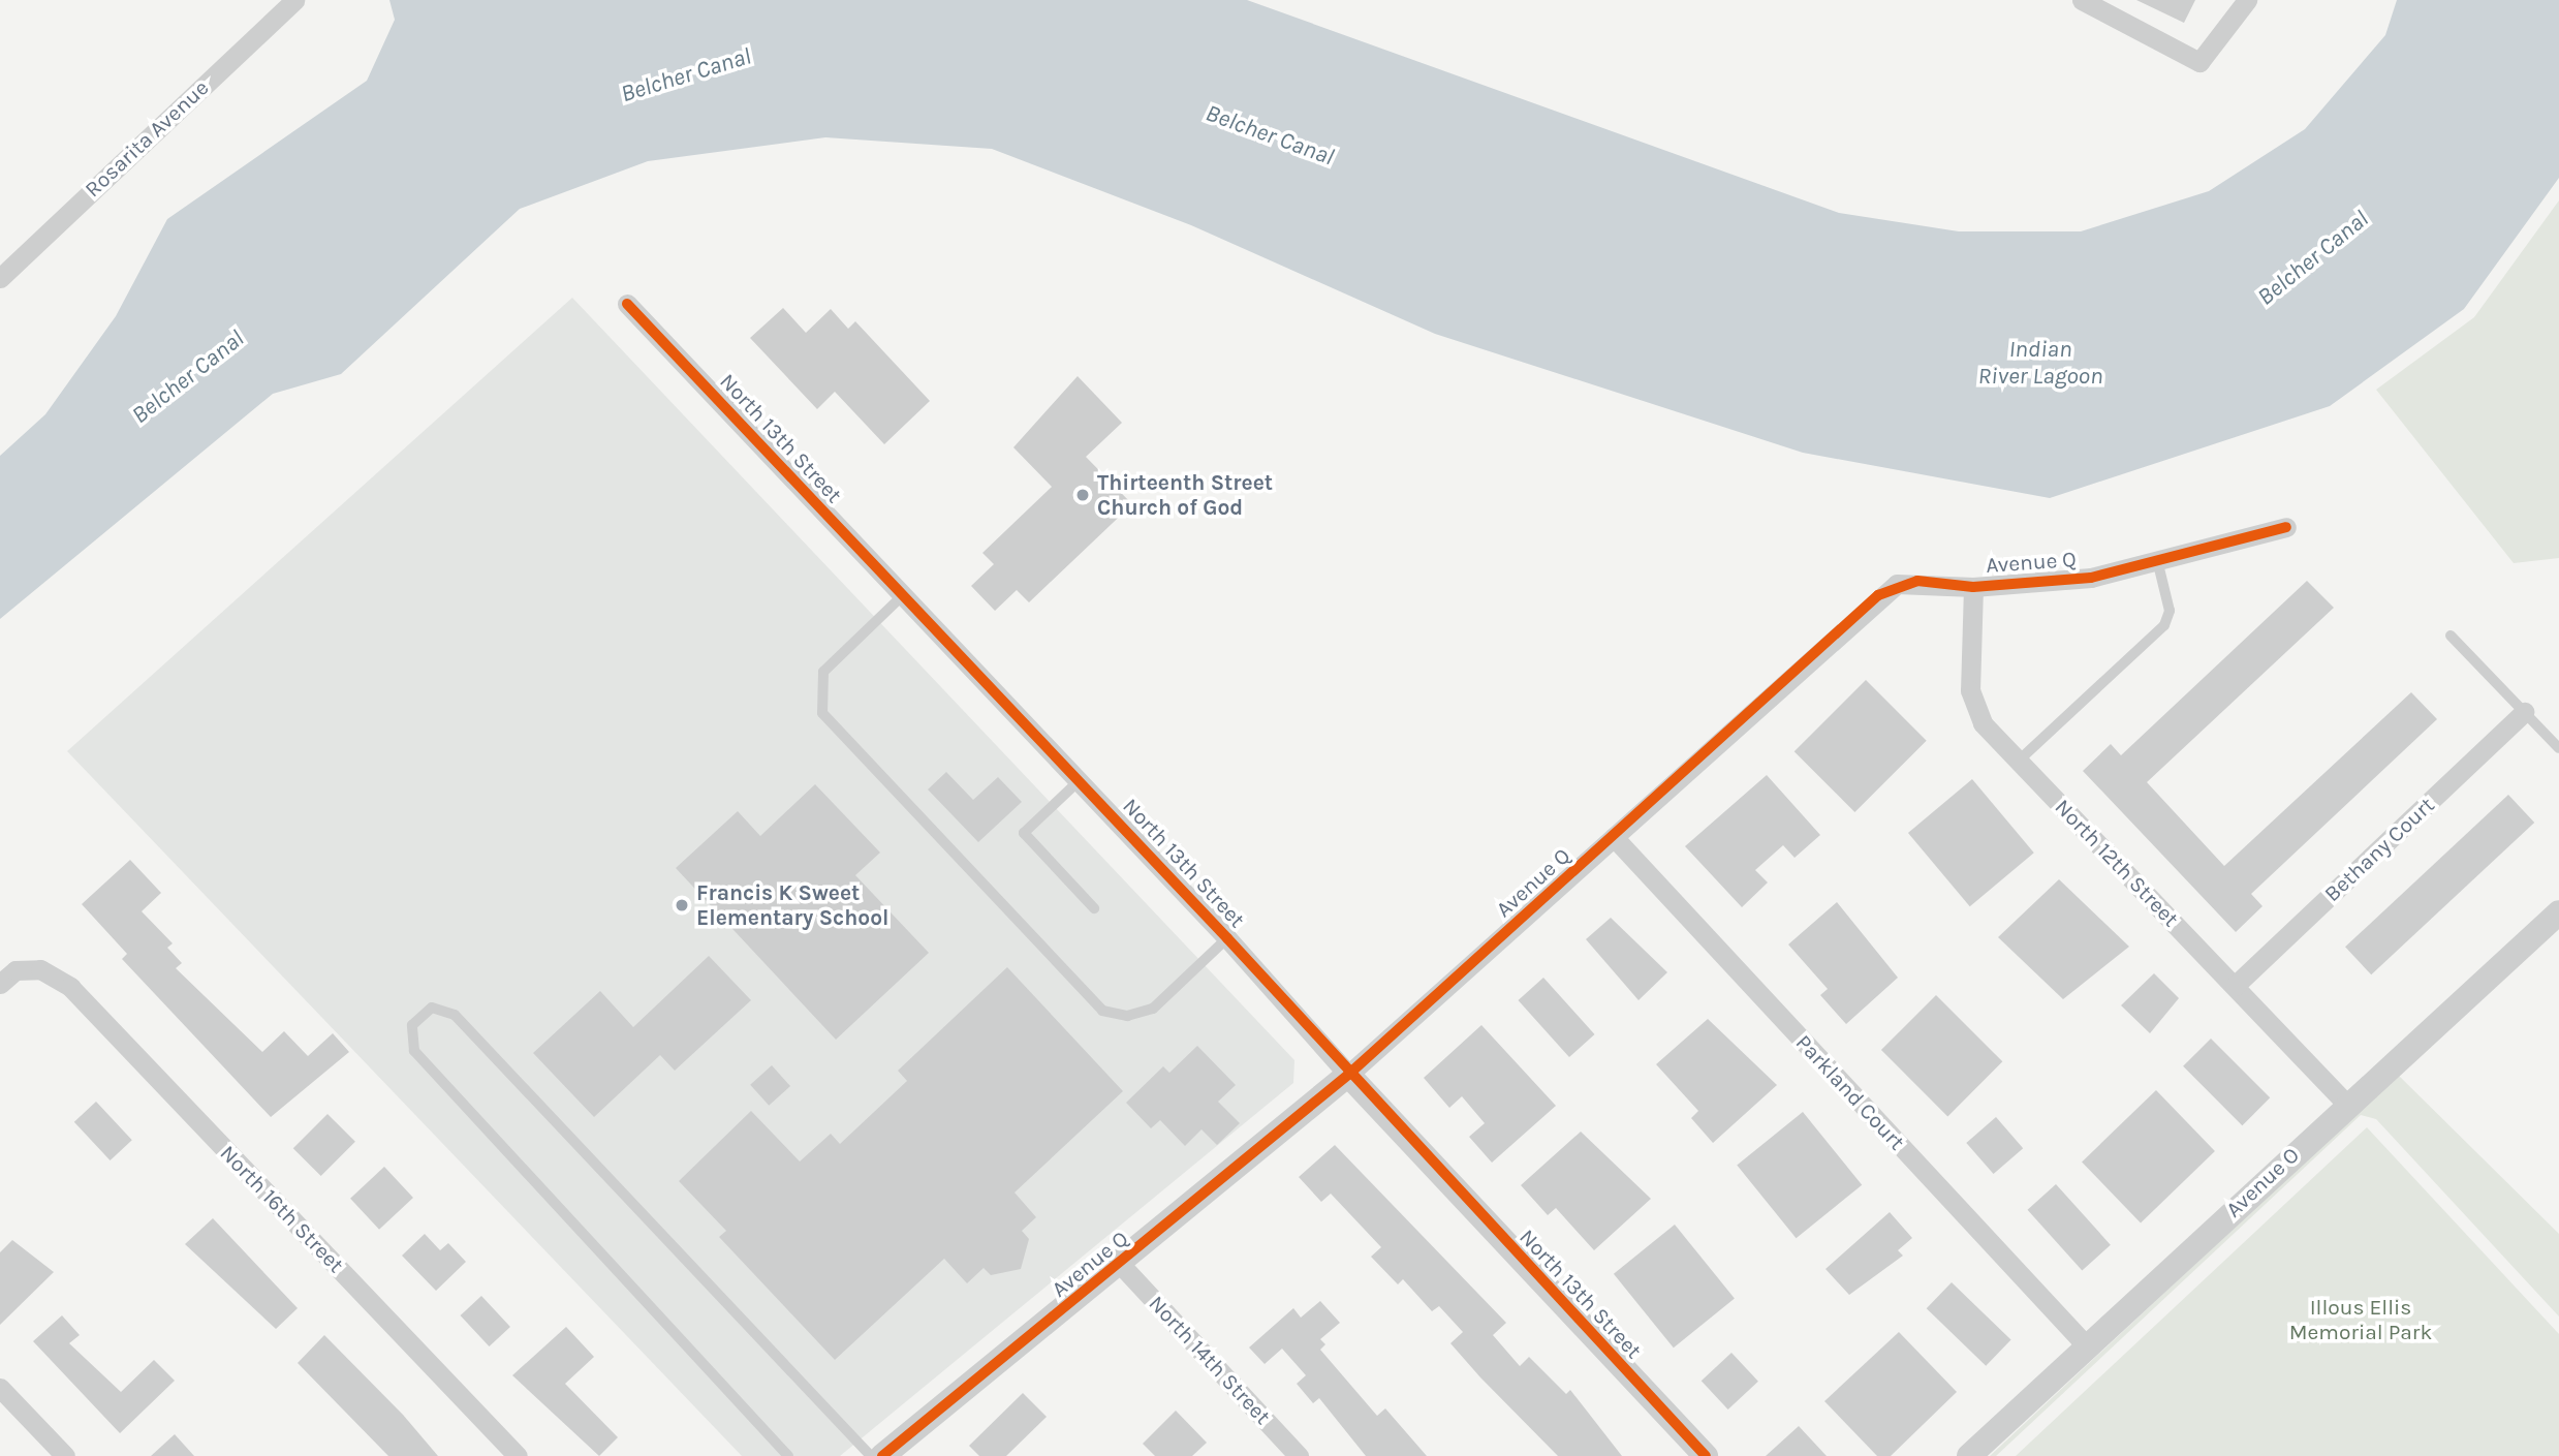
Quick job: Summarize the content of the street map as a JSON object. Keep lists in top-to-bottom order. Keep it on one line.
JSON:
{"streets":{"street":["Rosarita Avenue","North 13th Street","Avenue Q","Bethany Court","North 12th Street","Parkland Court","Avenue O","North 16th Street","North 14th Street"]},"crossings":[["North 13th Street","Avenue Q"],["Avenue Q","North 12th Street"],["Avenue Q","Parkland Court"],["Avenue Q","North 14th Street"],["Bethany Court","North 12th Street"],["North 12th Street","Avenue O"],["Parkland Court","Avenue O"]],"water":["Belcher Canal","Indian River Lagoon"],"parks":["Illous Ellis Memorial Park"],"places":["Thirteenth Street Church of God","Francis K Sweet Elementary School"]}
